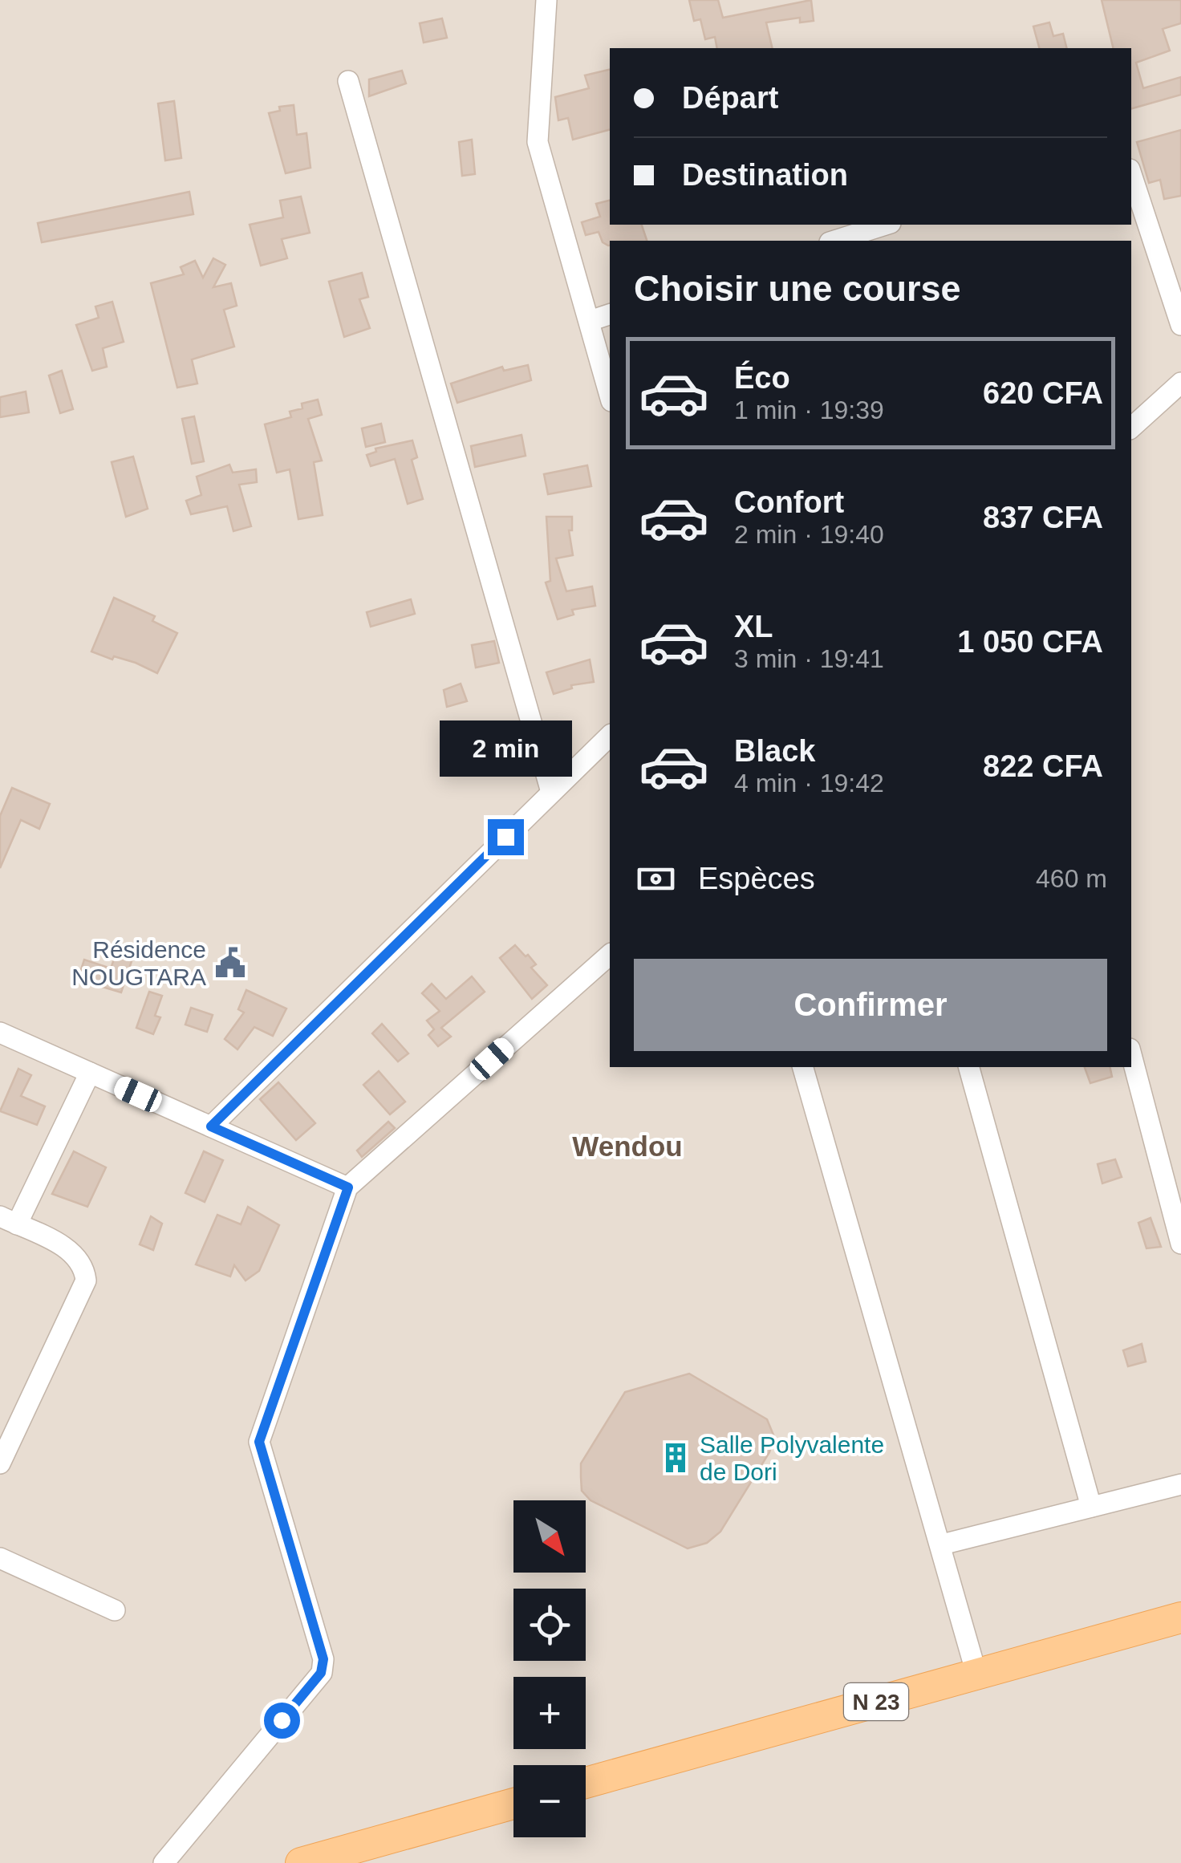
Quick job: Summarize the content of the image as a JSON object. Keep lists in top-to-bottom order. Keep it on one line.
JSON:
{"streets":{"main road":["N 23"]},"districts":["Wendou"],"places":{"public building":["Résidence NOUGTARA"],"building":["Salle Polyvalente de Dori"]},"north":"bottom right","page":{"banner":["Départ","Destination"],"heading":"Choisir une course","list":[{"name":"Éco","note":"1 min · 19:39","value":"620 CFA"},{"name":"Confort","note":"2 min · 19:40","value":"837 CFA"},{"name":"XL","note":"3 min · 19:41","value":"1 050 CFA"},{"name":"Black","note":"4 min · 19:42","value":"822 CFA"}],"bubble":"2 min","pay":["Espèces","460 m"],"buttons":"Confirmer","map_buttons":["+","−"]}}
